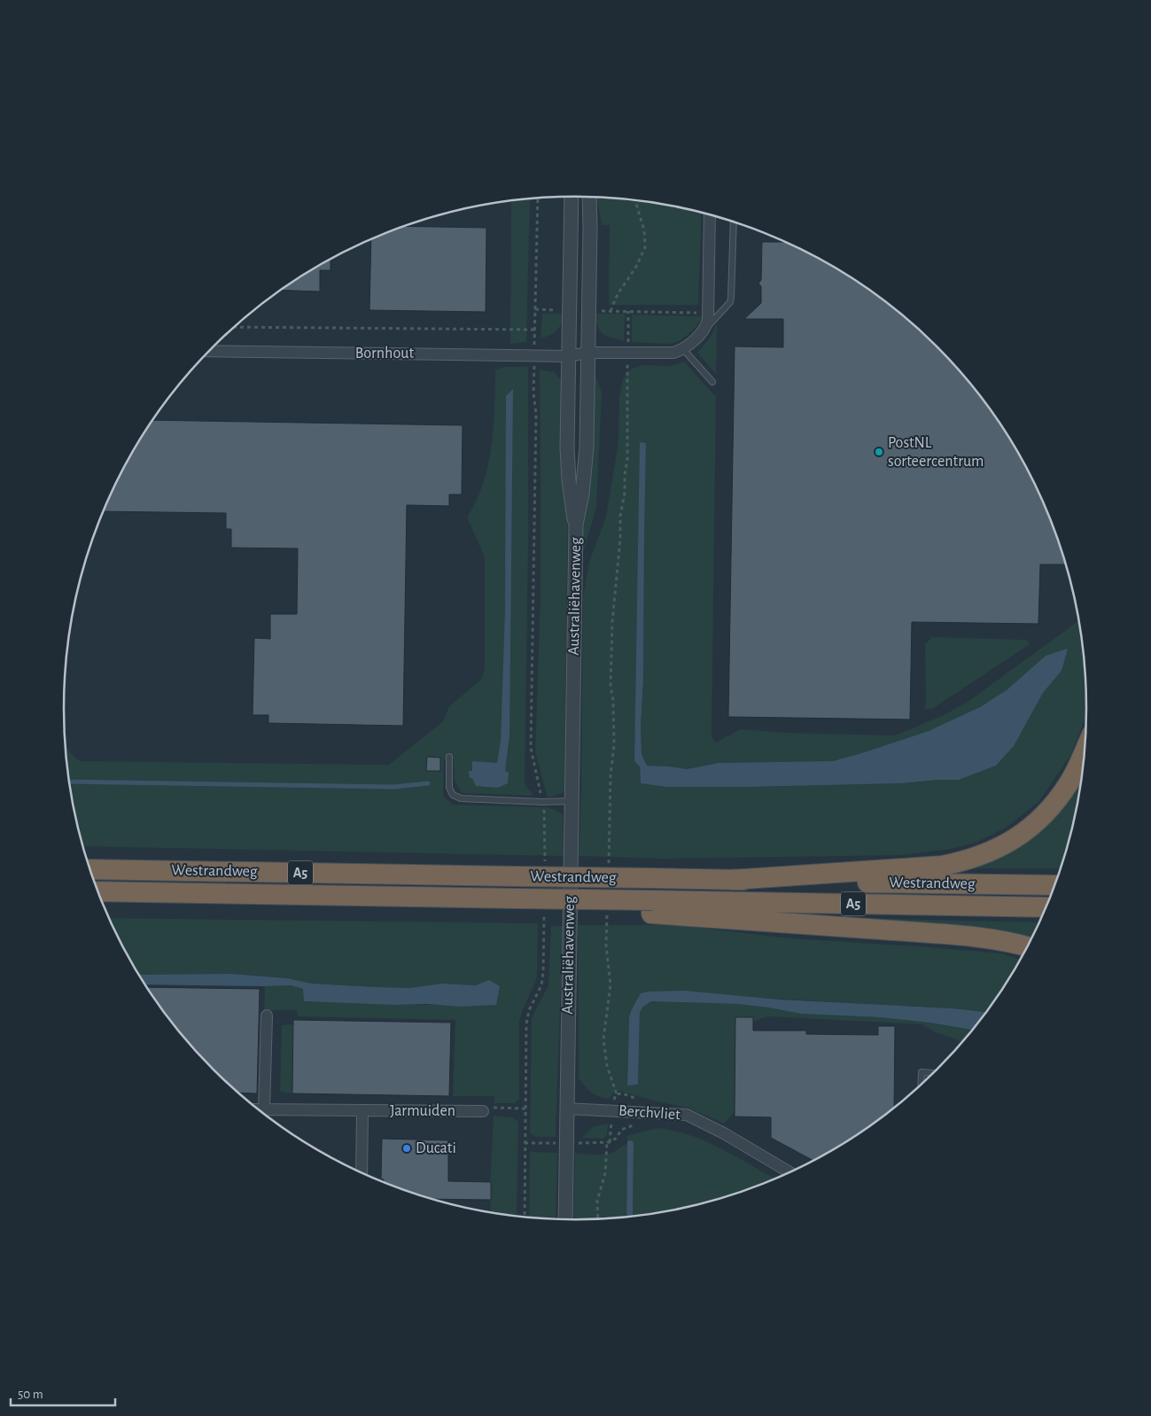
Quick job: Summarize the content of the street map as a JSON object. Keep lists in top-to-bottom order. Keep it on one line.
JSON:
{"streets":{"highway":["Westrandweg","A5"],"street":["Bornhout","Australiëhavenweg","Jarmuiden","Berchvliet"]},"crossings":[["Bornhout","Australiëhavenweg"],["Australiëhavenweg","Berchvliet"],["Westrandweg","A5"]],"places":["PostNL sorteercentrum","Ducati"],"scale_bar":"50 m"}
